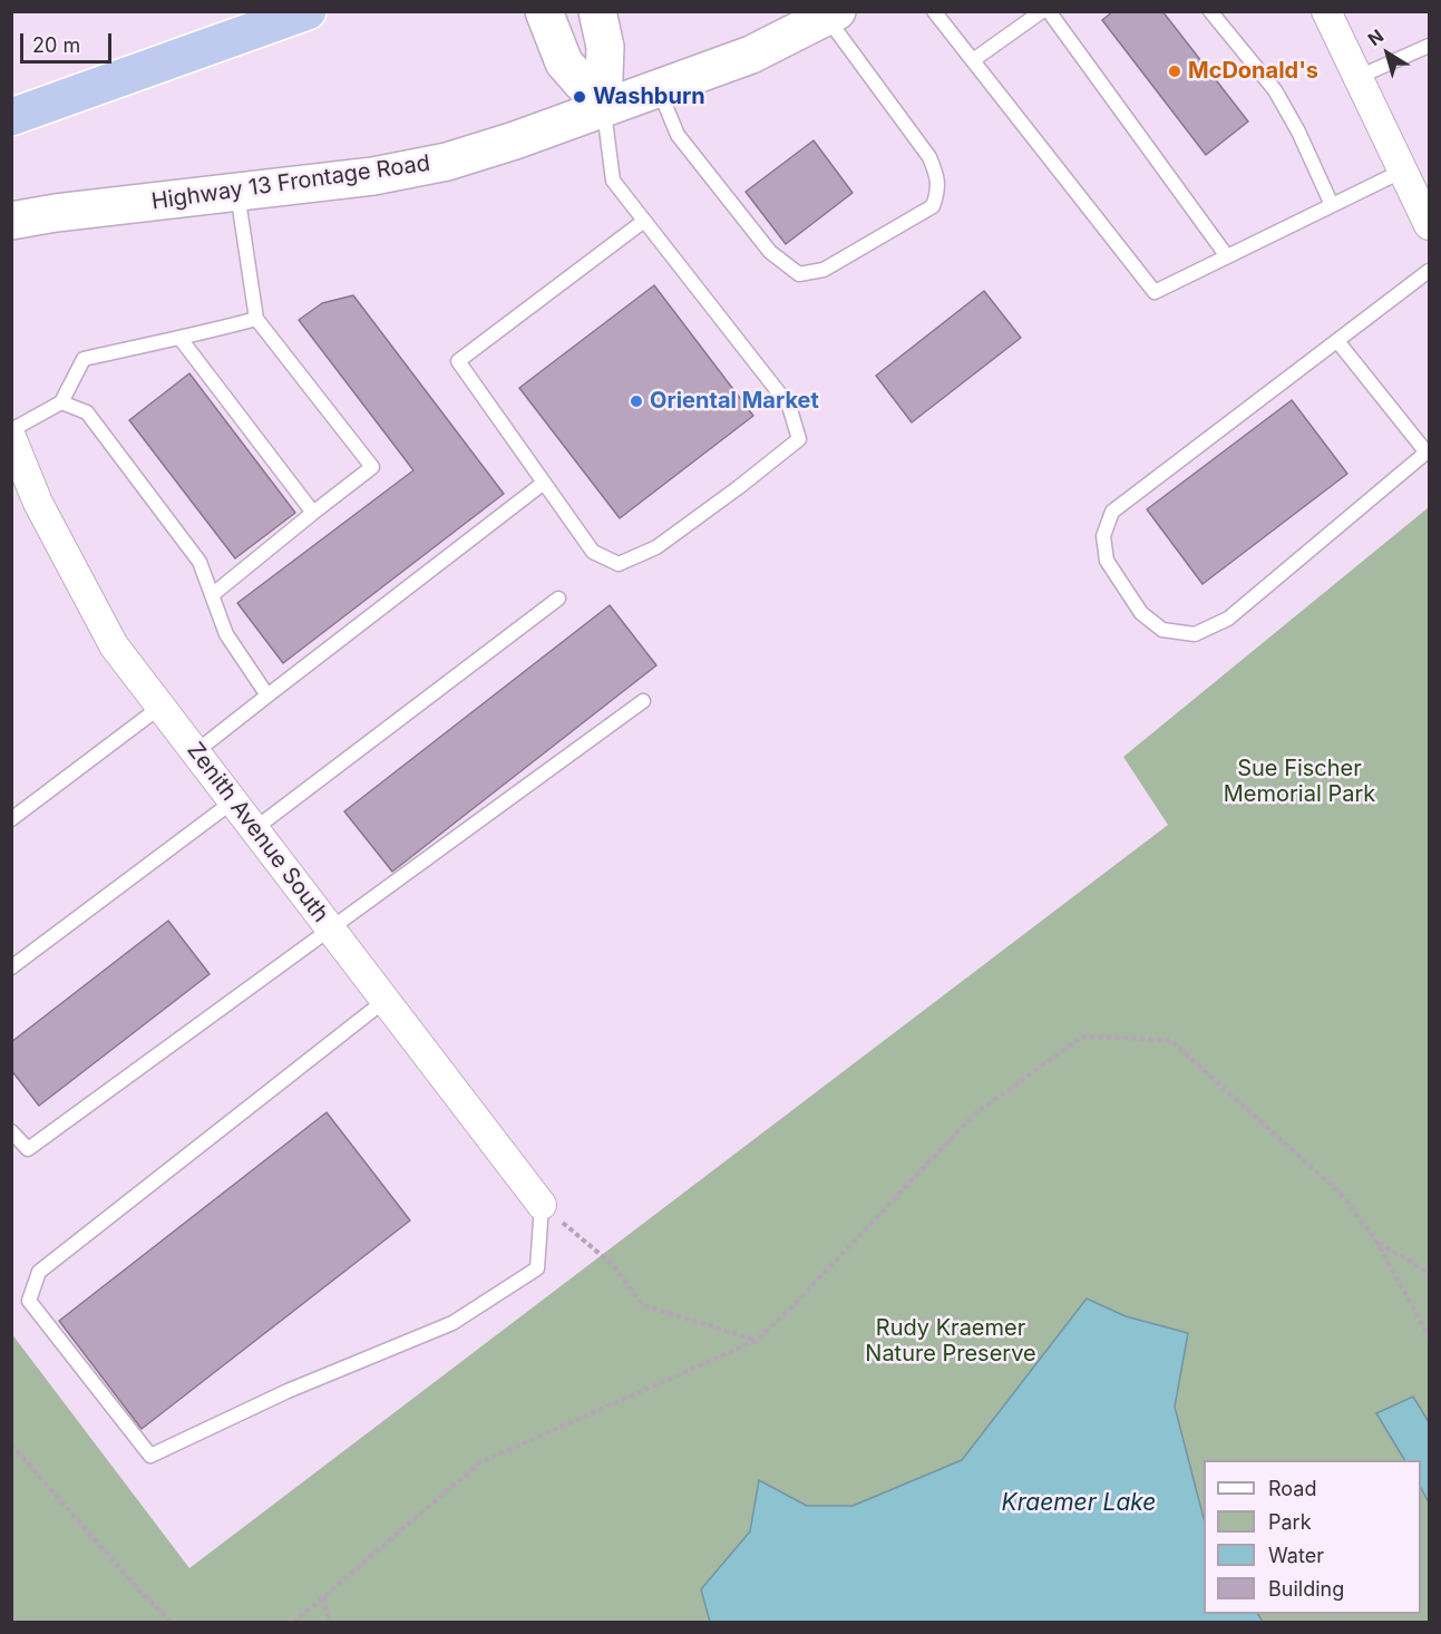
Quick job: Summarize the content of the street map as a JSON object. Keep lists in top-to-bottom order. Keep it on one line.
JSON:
{"streets":{"street":["Highway 13 Frontage Road","Zenith Avenue South"]},"water":["Kraemer Lake"],"parks":["Sue Fischer Memorial Park","Rudy Kraemer Nature Preserve"],"places":["McDonald's","Washburn","Oriental Market"],"legend":["Road","Park","Water","Building"],"scale_bar":"20 m","north":"top left"}
